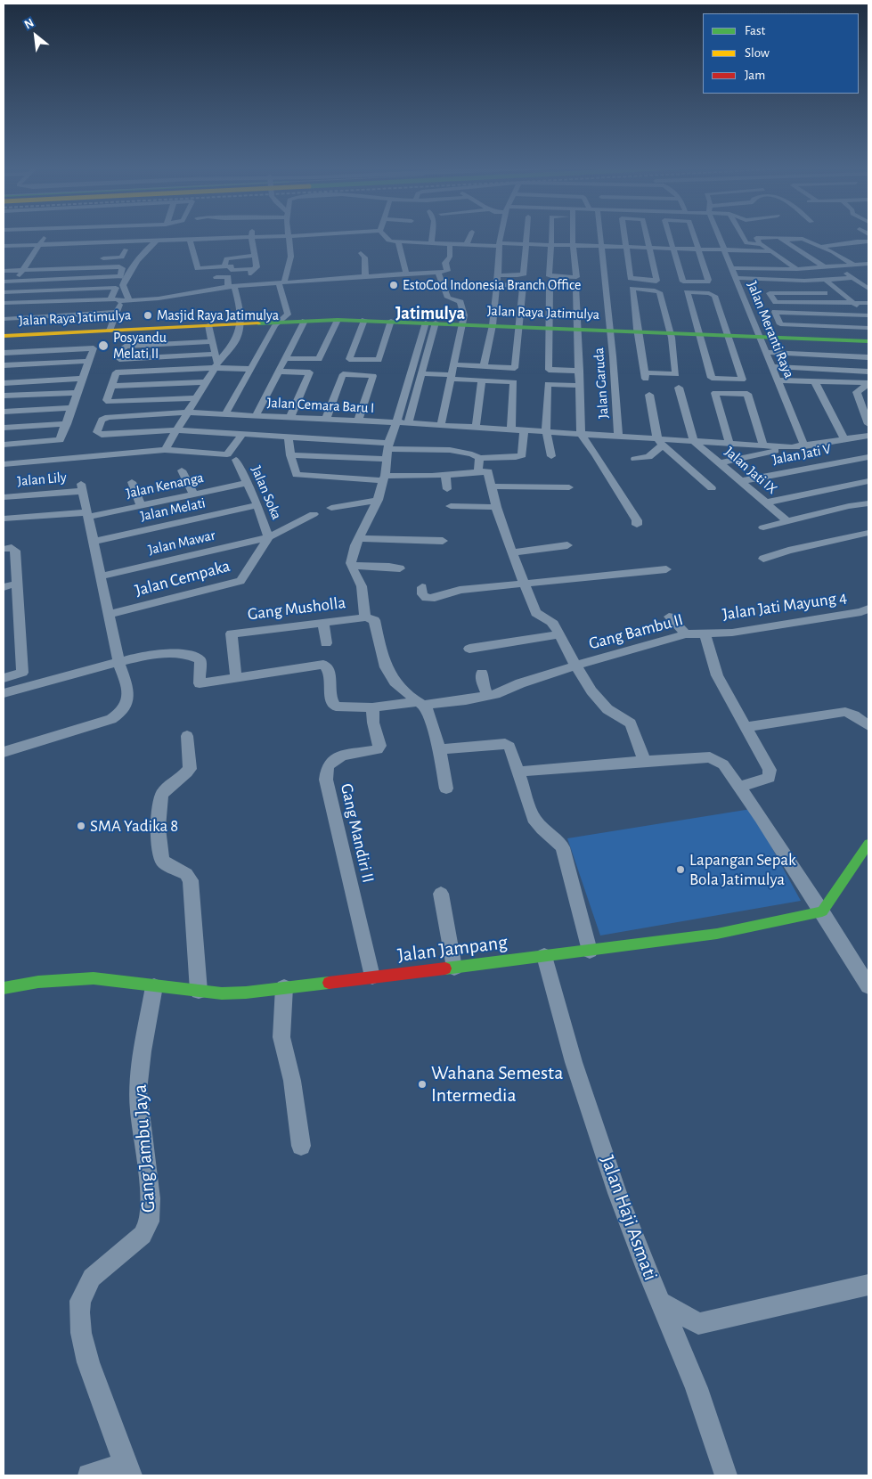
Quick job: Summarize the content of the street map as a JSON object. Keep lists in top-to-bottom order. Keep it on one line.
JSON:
{"streets":{"main road":["Jalan Raya Jatimulya","Jalan Jampang"],"street":["Jalan Meranti Raya","Jalan Garuda","Jalan Cemara Baru I","Jalan Jati V","Jalan Jati IX","Jalan Lily","Jalan Kenanga","Jalan Soka","Jalan Melati","Jalan Mawar","Jalan Cempaka","Jalan Jati Mayung 4","Gang Musholla","Gang Bambu II","Gang Mandiri II","Gang Jambu Jaya","Jalan Haji Asmati"]},"crossings":[["Jalan Raya Jatimulya","Jalan Meranti Raya"],["Jalan Raya Jatimulya","Jalan Garuda"],["Jalan Jati V","Jalan Jati IX"],["Jalan Lily","Jalan Kenanga"],["Jalan Kenanga","Jalan Soka"],["Jalan Soka","Jalan Melati"],["Jalan Soka","Jalan Mawar"],["Jalan Soka","Jalan Cempaka"],["Jalan Mawar","Jalan Cempaka"],["Jalan Jati Mayung 4","Gang Bambu II"],["Gang Musholla","Gang Bambu II"],["Gang Bambu II","Gang Mandiri II"],["Gang Mandiri II","Jalan Jampang"],["Jalan Jampang","Gang Jambu Jaya"],["Jalan Jampang","Jalan Haji Asmati"]],"districts":["Jatimulya"],"places":["EstoCod Indonesia Branch Office","Masjid Raya Jatimulya","Posyandu Melati II","SMA Yadika 8","Lapangan Sepak Bola Jatimulya","Wahana Semesta Intermedia"],"legend":["Fast","Slow","Jam"],"north":"top left"}
